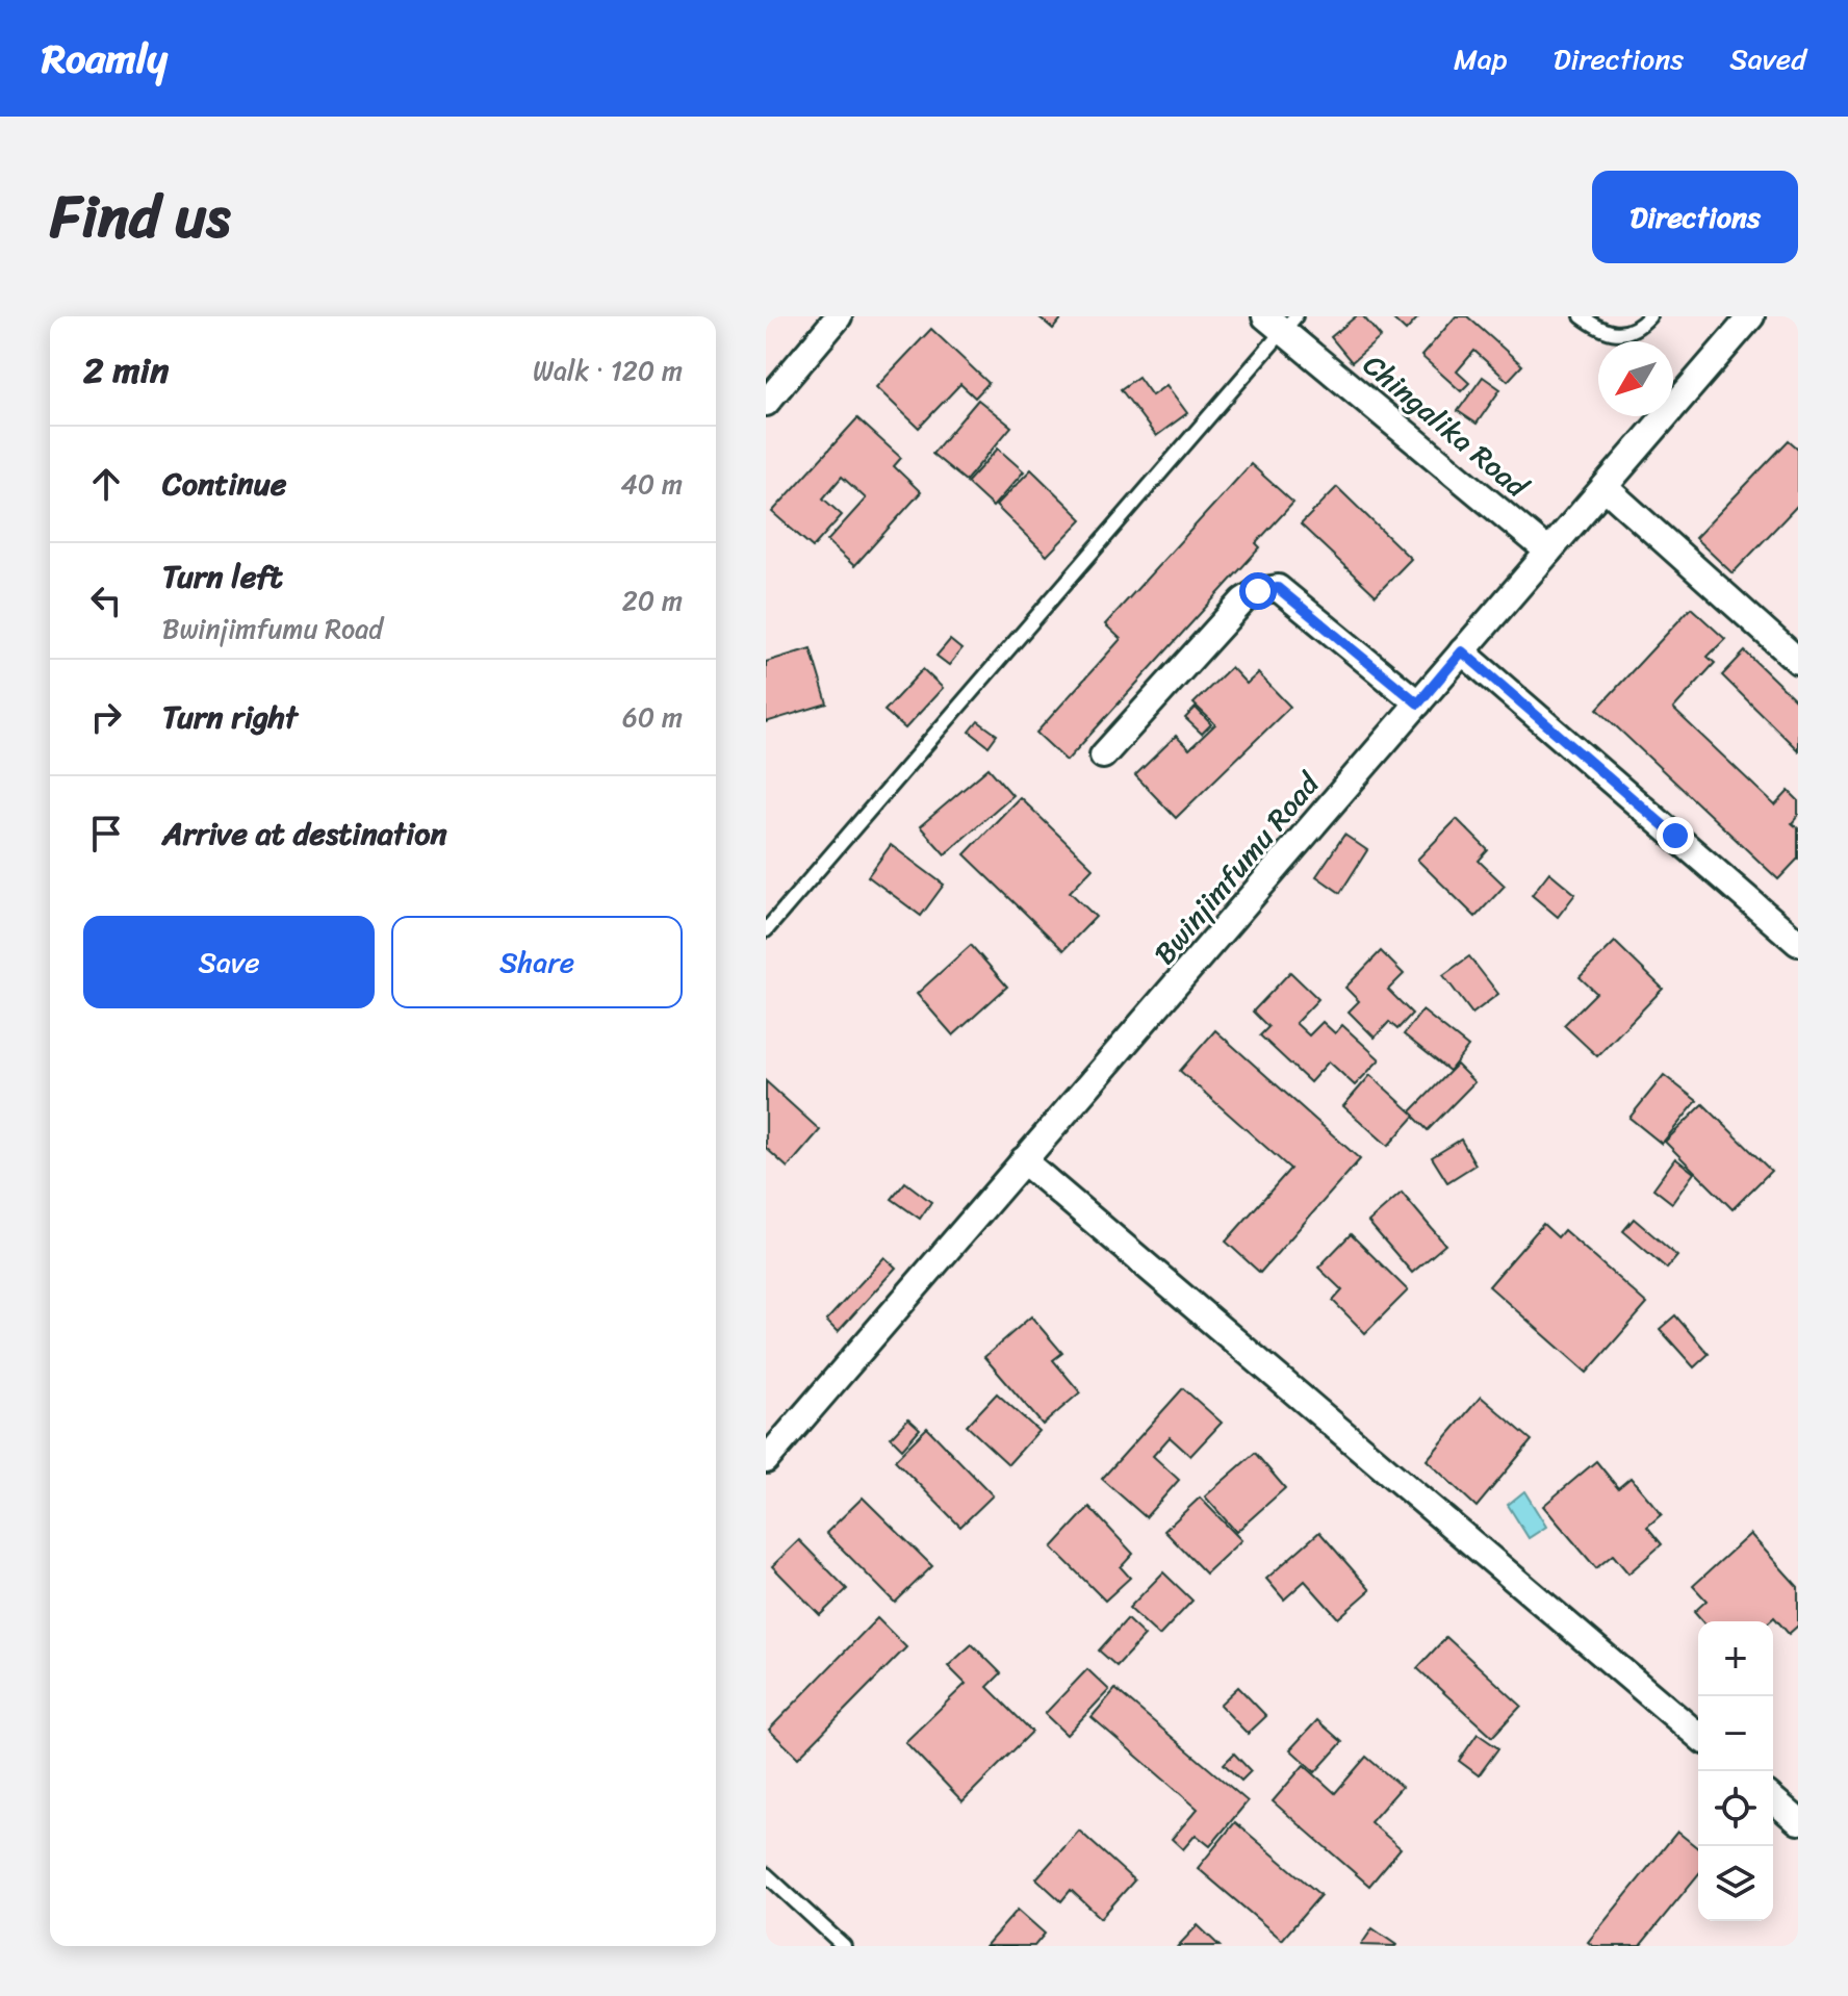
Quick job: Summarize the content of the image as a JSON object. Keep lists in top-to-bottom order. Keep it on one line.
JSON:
{"streets":{"street":["Chingalika Road","Bwinjimfumu Road"]},"crossings":[["Chingalika Road","Bwinjimfumu Road"]],"north":"bottom left","page":{"header":"Roamly","nav":["Map","Directions","Saved"],"title":"Find us","buttons":["Directions",["Save","Share"]],"heading":["2 min","Walk · 120 m"],"list":[["Continue","40 m"],["Turn left","Bwinjimfumu Road","20 m"],["Turn right","60 m"],"Arrive at destination"],"map_buttons":["+","−"]}}
